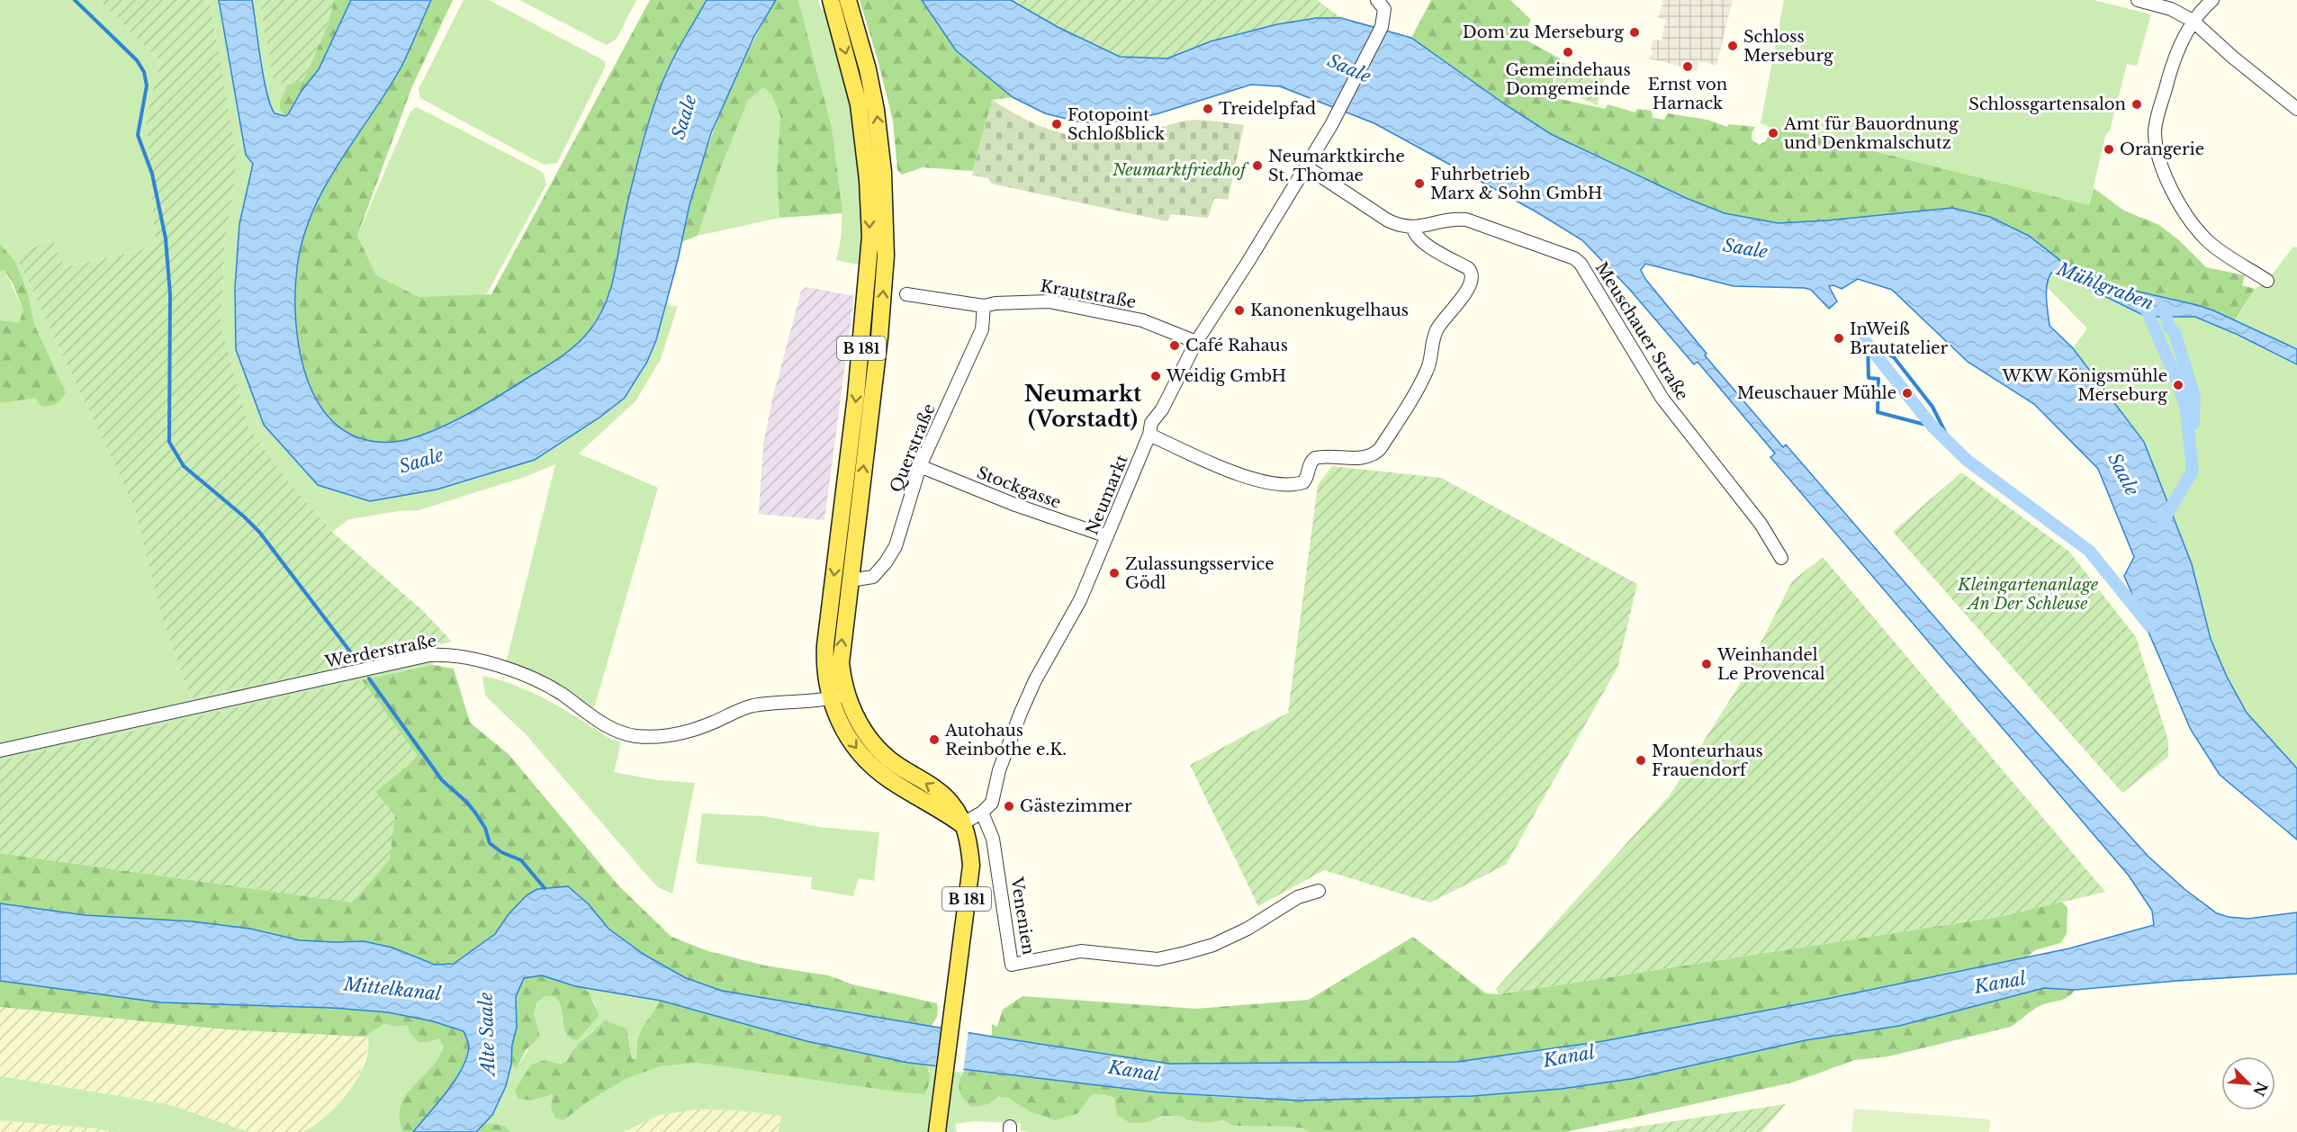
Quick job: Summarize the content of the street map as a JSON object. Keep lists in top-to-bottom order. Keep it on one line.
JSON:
{"streets":{"main road":["B 181"],"street":["Krautstraße","Meuschauer Straße","Querstraße","Stockgasse","Neumarkt","Werderstraße","Venenien"]},"crossings":[["Krautstraße","Querstraße"],["Krautstraße","Neumarkt"],["Meuschauer Straße","Neumarkt"],["B 181","Querstraße"],["B 181","Werderstraße"],["Querstraße","Stockgasse"],["Stockgasse","Neumarkt"],["Neumarkt","Venenien"]],"districts":["Neumarkt (Vorstadt)"],"water":["Saale","Mühlgraben","Kanal","Mittelkanal","Alte Saale"],"parks":["Neumarktfriedhof","Kleingartenanlage An Der Schleuse"],"places":["Dom zu Merseburg","Schloss Merseburg","Gemeindehaus Domgemeinde","Ernst von Harnack","Schlossgartensalon","Treidelpfad","Fotopoint Schloßblick","Amt für Bauordnung und Denkmalschutz","Orangerie","Neumarktkirche St. Thomae","Fuhrbetrieb Marx & Sohn GmbH","Kanonenkugelhaus","InWeiß Brautatelier","Café Rahaus","Weidig GmbH","WKW Königsmühle Merseburg","Meuschauer Mühle","Zulassungsservice Gödl","Weinhandel Le Provencal","Autohaus Reinbothe e.K.","Monteurhaus Frauendorf","Gästezimmer"],"north":"bottom right"}
